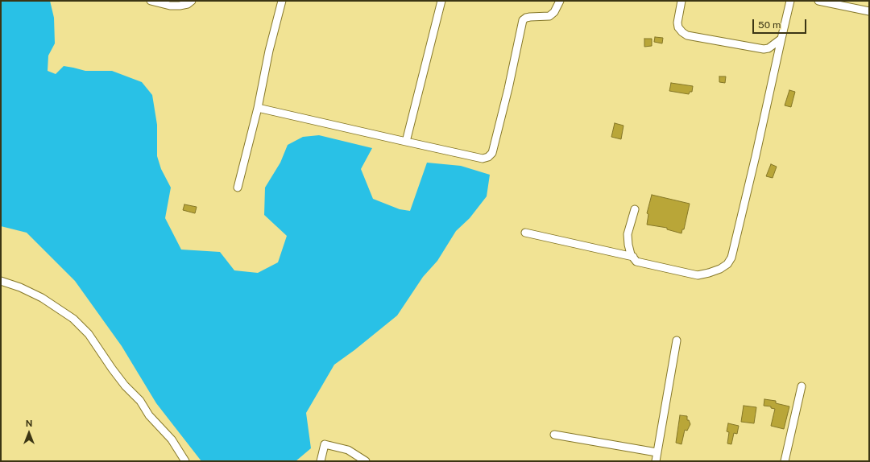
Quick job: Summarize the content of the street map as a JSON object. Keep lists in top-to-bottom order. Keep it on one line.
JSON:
{"scale_bar":"50 m","north":"top"}
